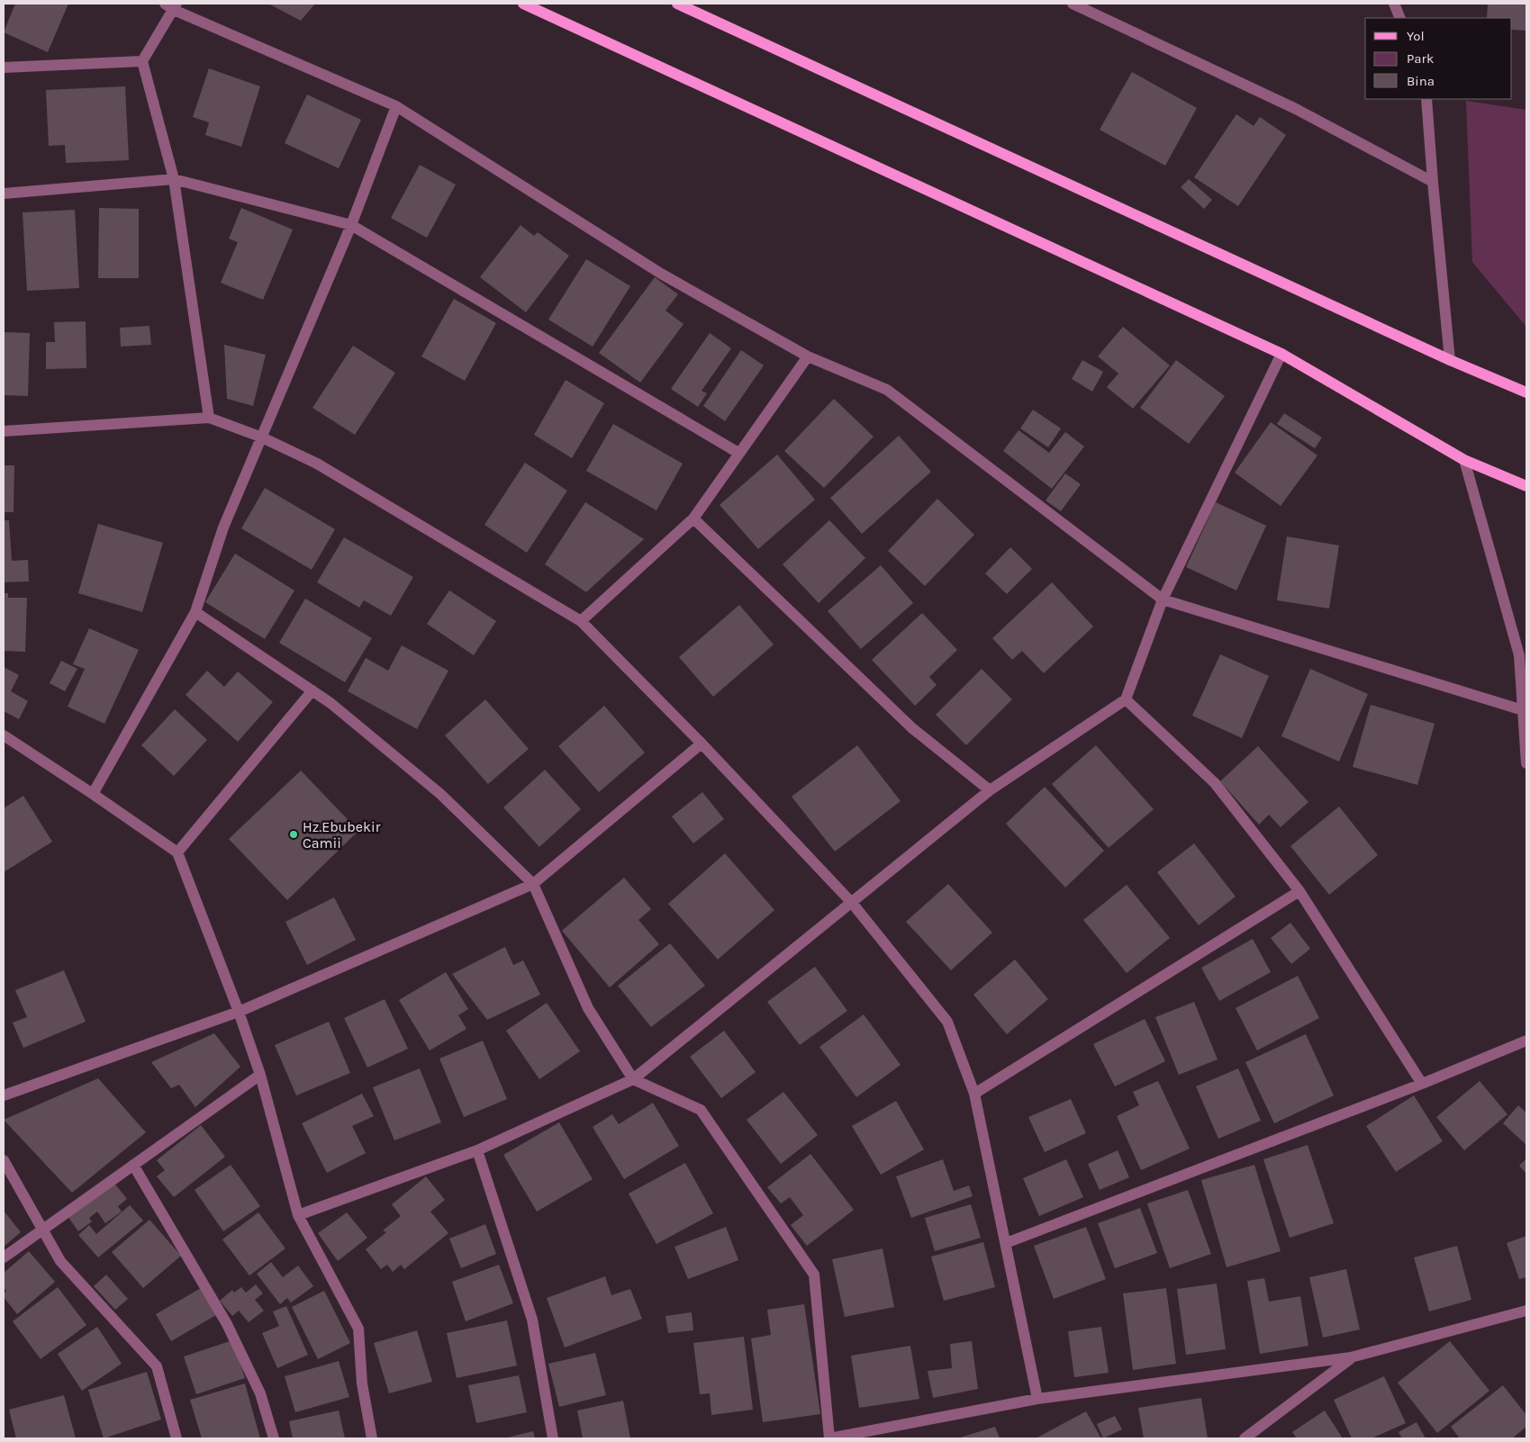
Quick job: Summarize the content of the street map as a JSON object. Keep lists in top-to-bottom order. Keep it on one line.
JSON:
{"places":["Hz.Ebubekir Camii"],"legend":["Yol","Park","Bina"]}
